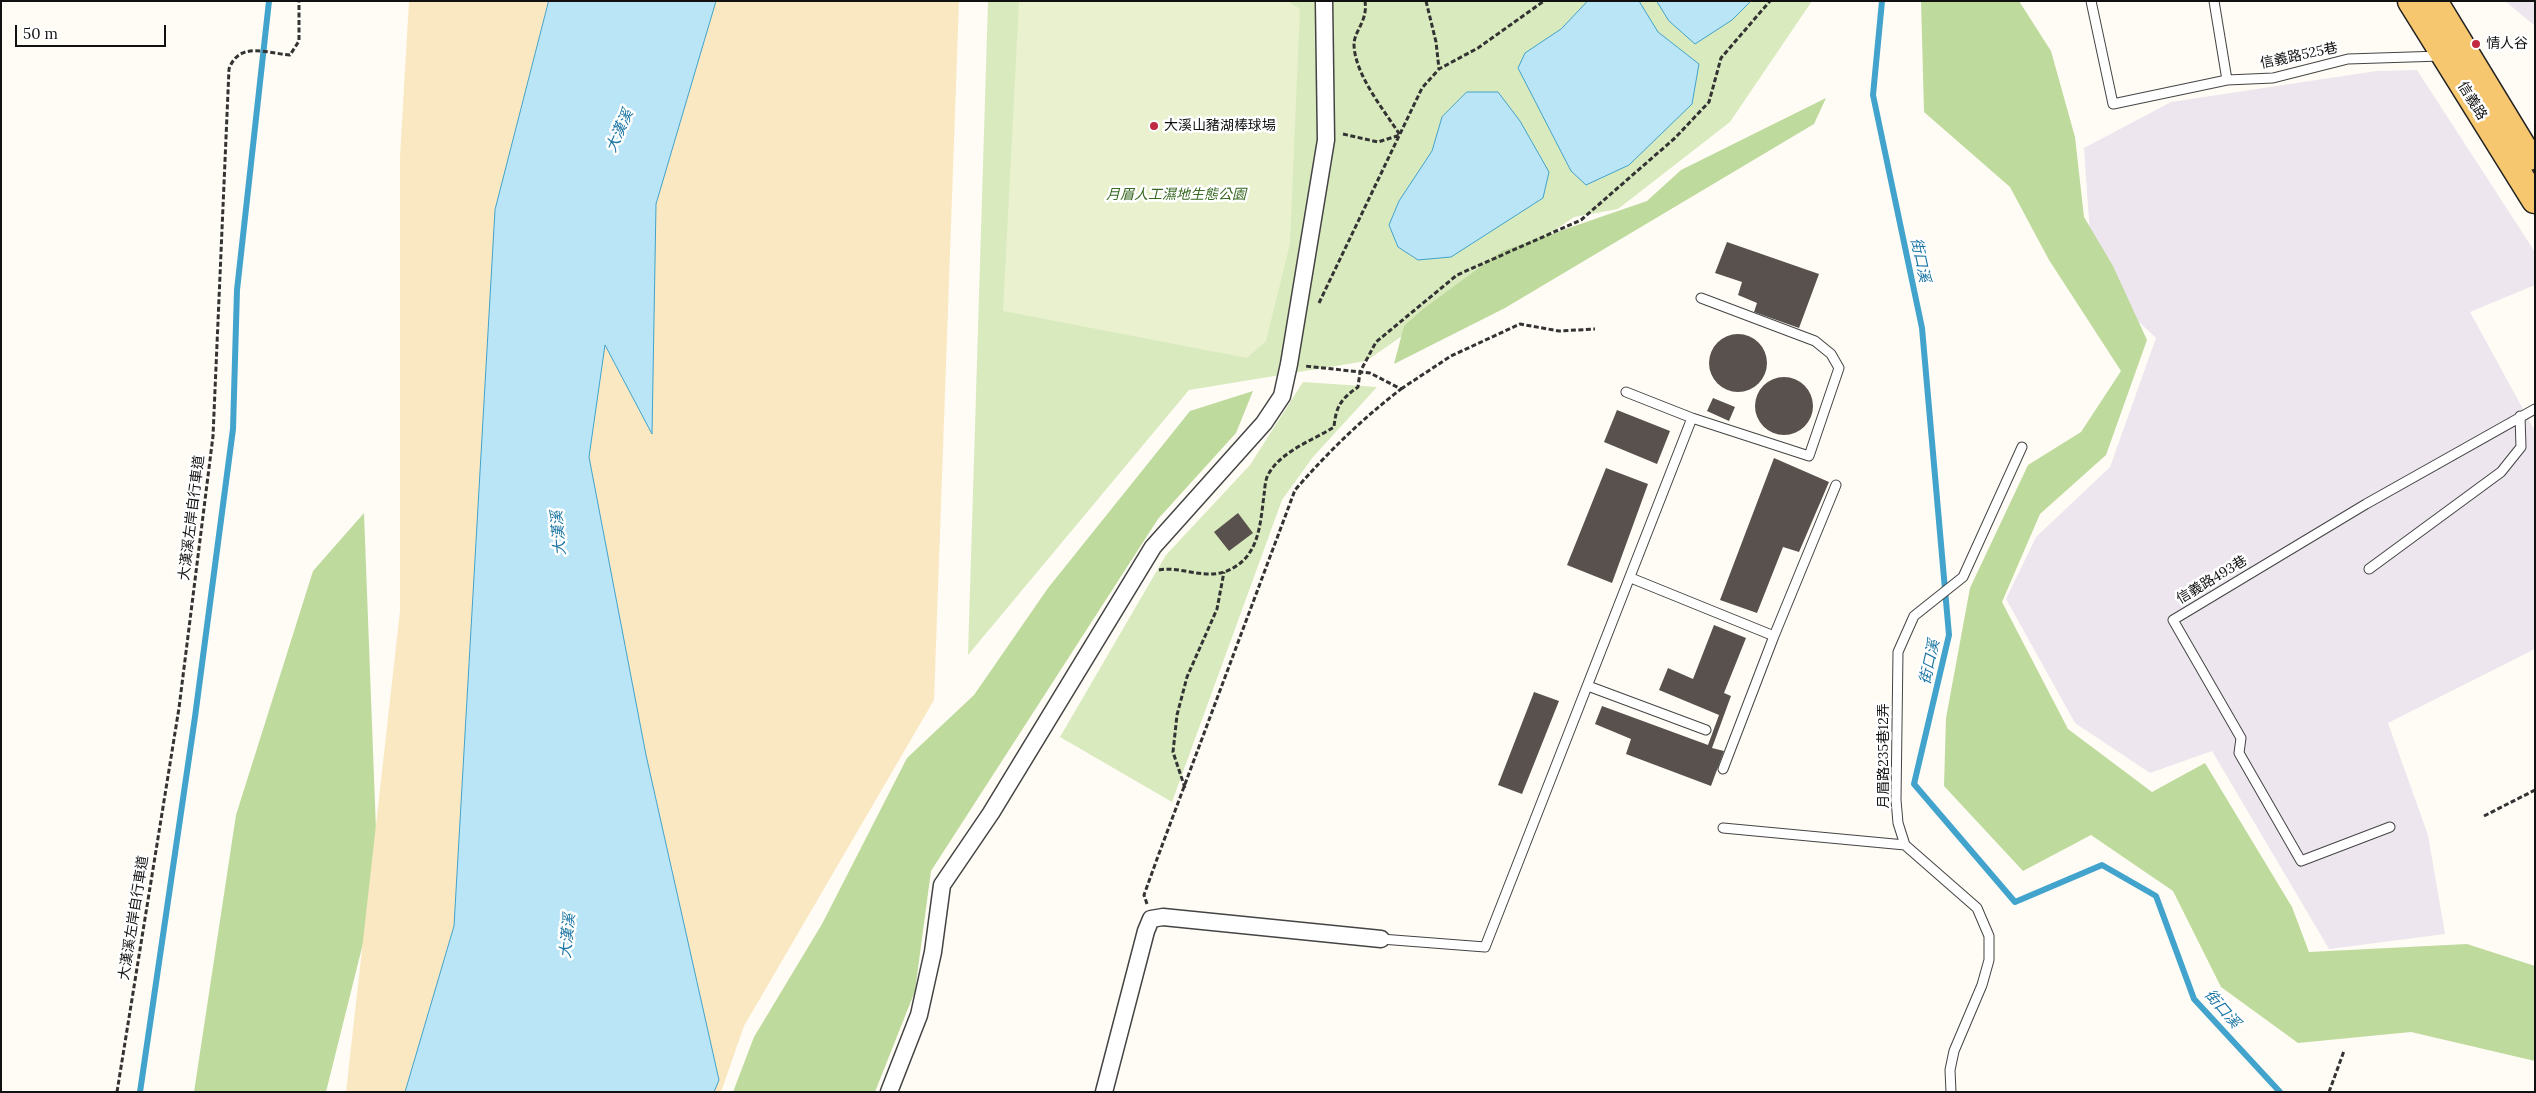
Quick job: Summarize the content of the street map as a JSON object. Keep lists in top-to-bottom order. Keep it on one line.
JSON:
{"streets":{"main road":["信義路"],"lane":["信義路525巷","信義路493巷","月眉路235巷12弄"],"path":["大漢溪左岸自行車道"]},"crossings":[["信義路525巷","信義路"]],"water":["大漢溪","街口溪"],"parks":["月眉人工濕地生態公園"],"places":["情人谷","大溪山豬湖棒球場"],"scale_bar":"50 m"}
